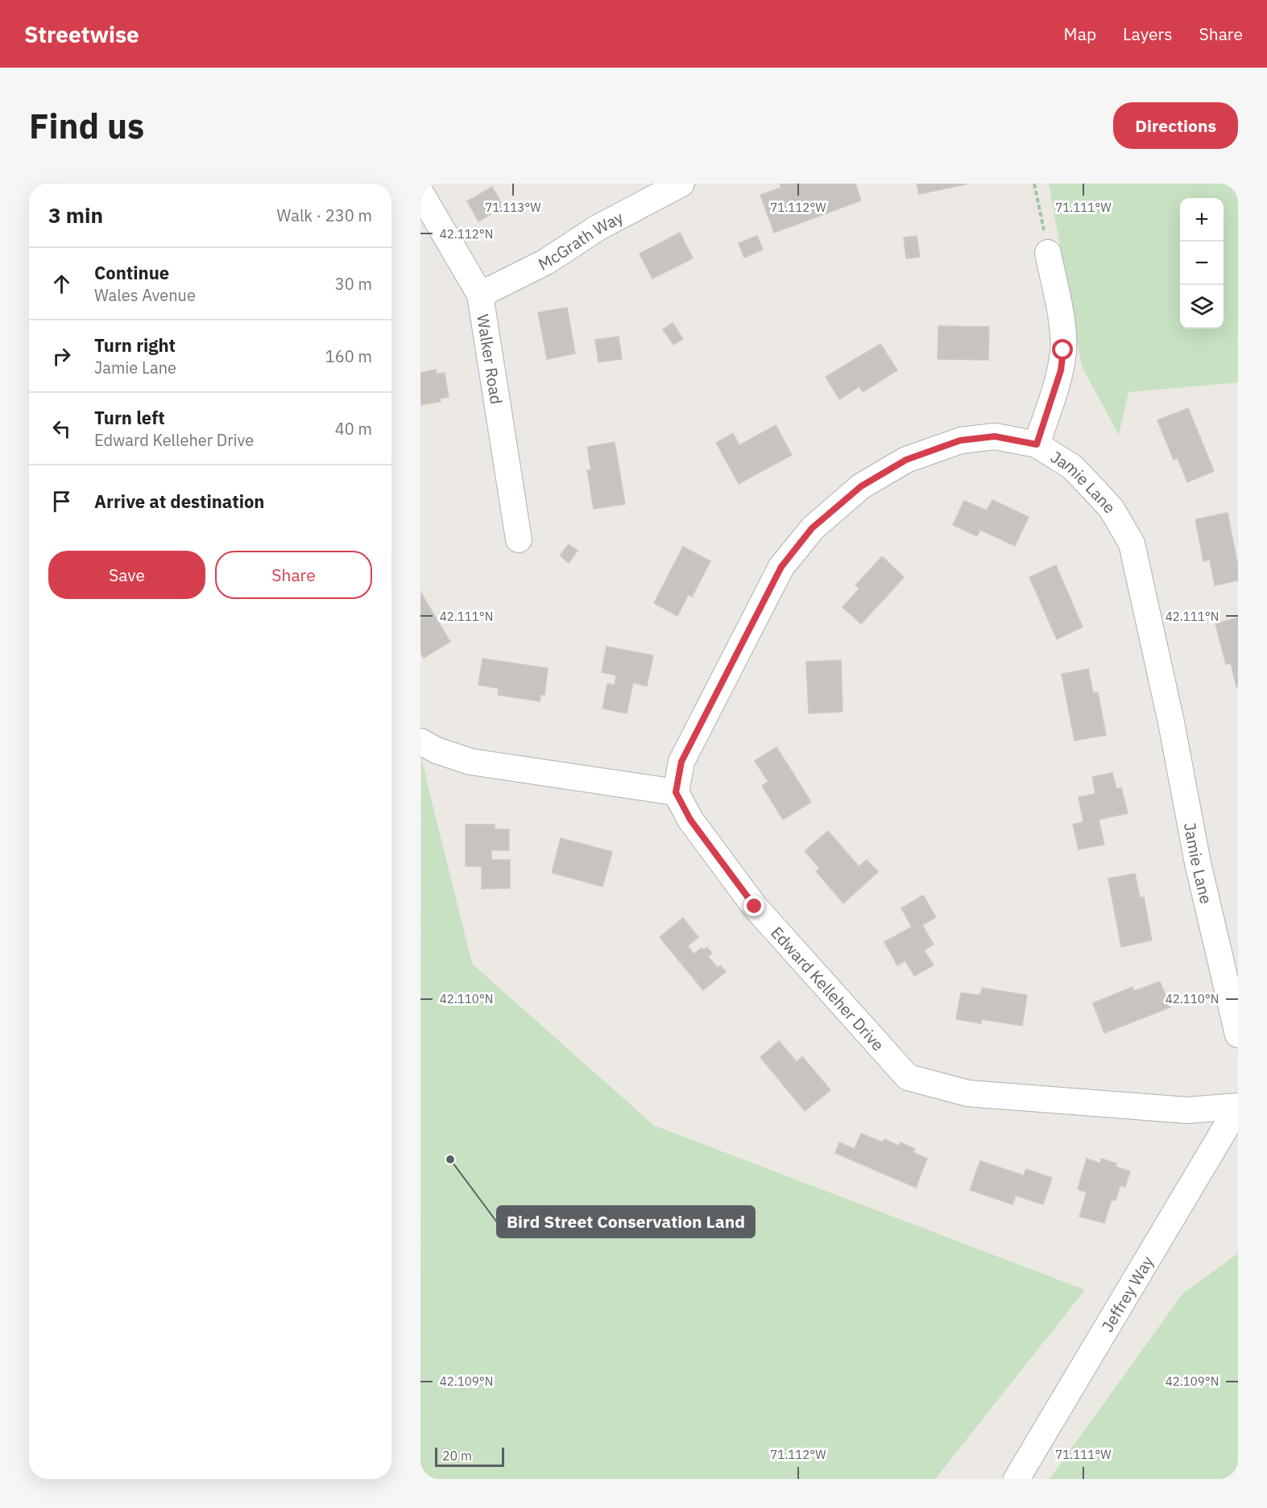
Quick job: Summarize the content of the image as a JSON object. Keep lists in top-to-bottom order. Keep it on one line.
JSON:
{"streets":{"street":["McGrath Way","Walker Road","Jamie Lane","Edward Kelleher Drive","Jeffrey Way"]},"crossings":[["McGrath Way","Walker Road"],["Jamie Lane","Edward Kelleher Drive"],["Edward Kelleher Drive","Jeffrey Way"]],"places":["Bird Street Conservation Land"],"scale_bar":"20 m","page":{"header":"Streetwise","nav":["Map","Layers","Share"],"buttons":["Directions",["Save","Share"]],"title":"Find us","heading":["3 min","Walk · 230 m"],"map_buttons":["+","−"],"list":[["Continue","Wales Avenue","30 m"],["Turn right","Jamie Lane","160 m"],["Turn left","Edward Kelleher Drive","40 m"],"Arrive at destination"],"scale":"20 m"},"coordinates":["71.113°W","71.112°W","71.111°W","42.112°N","42.111°N","42.110°N","42.109°N"]}
